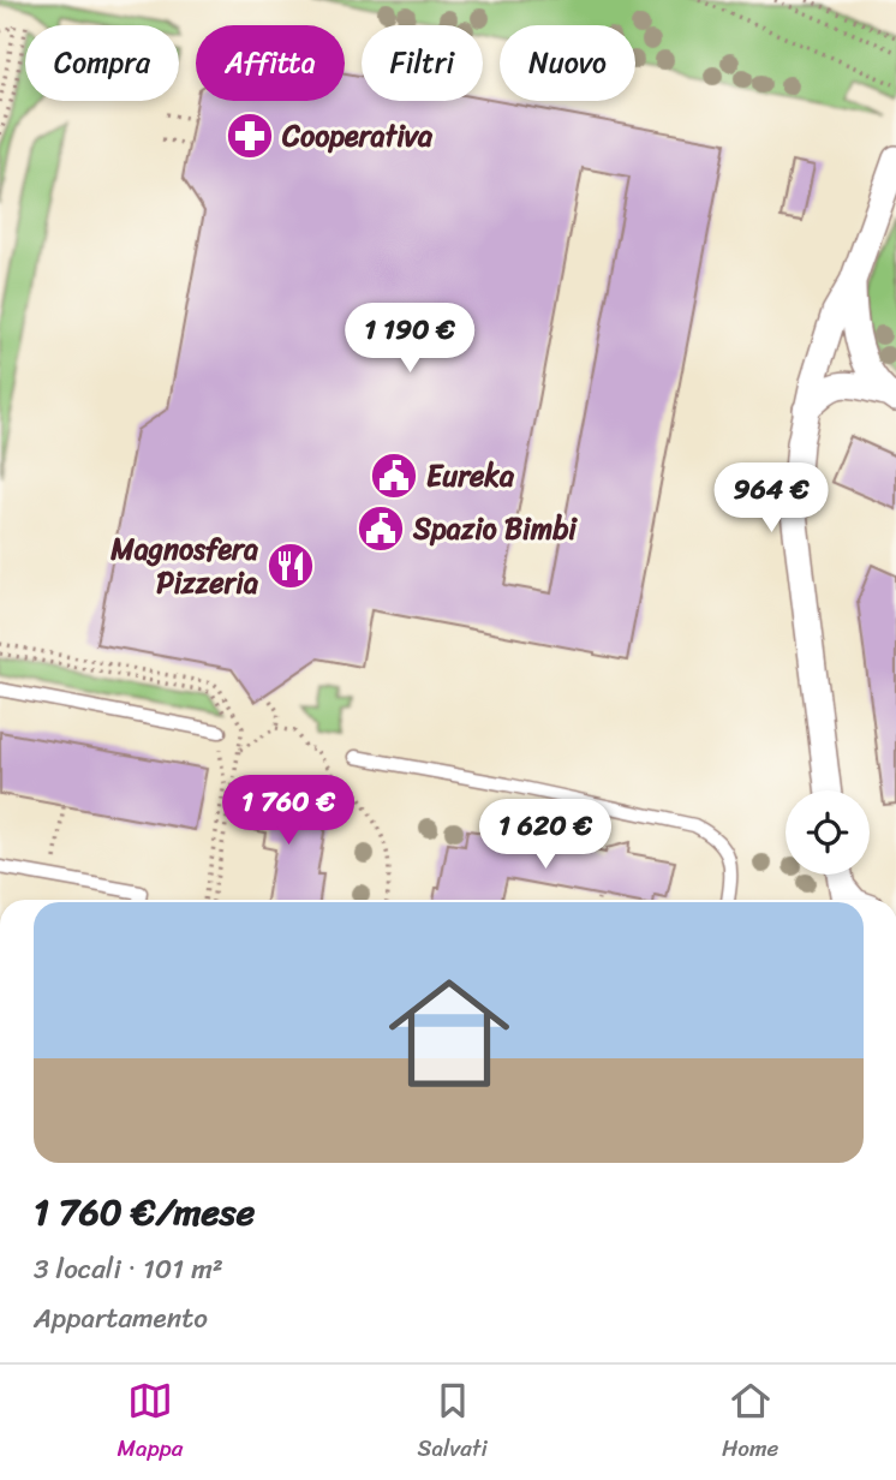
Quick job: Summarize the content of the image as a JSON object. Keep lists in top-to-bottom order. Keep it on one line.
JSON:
{"places":{"pharmacy":["Cooperativa"],"public building":["Eureka","Spazio Bimbi"],"restaurant":["Magnosfera Pizzeria"]},"page":{"chip":["Compra","Affitta","Filtri","Nuovo"],"price":["1 190 €","964 €","1 760 €","1 620 €"],"list":[{"name":"1 760 €/mese","note":"3 locali · 101 m² · Appartamento"}],"tabs":["Mappa","Salvati","Home"]}}
